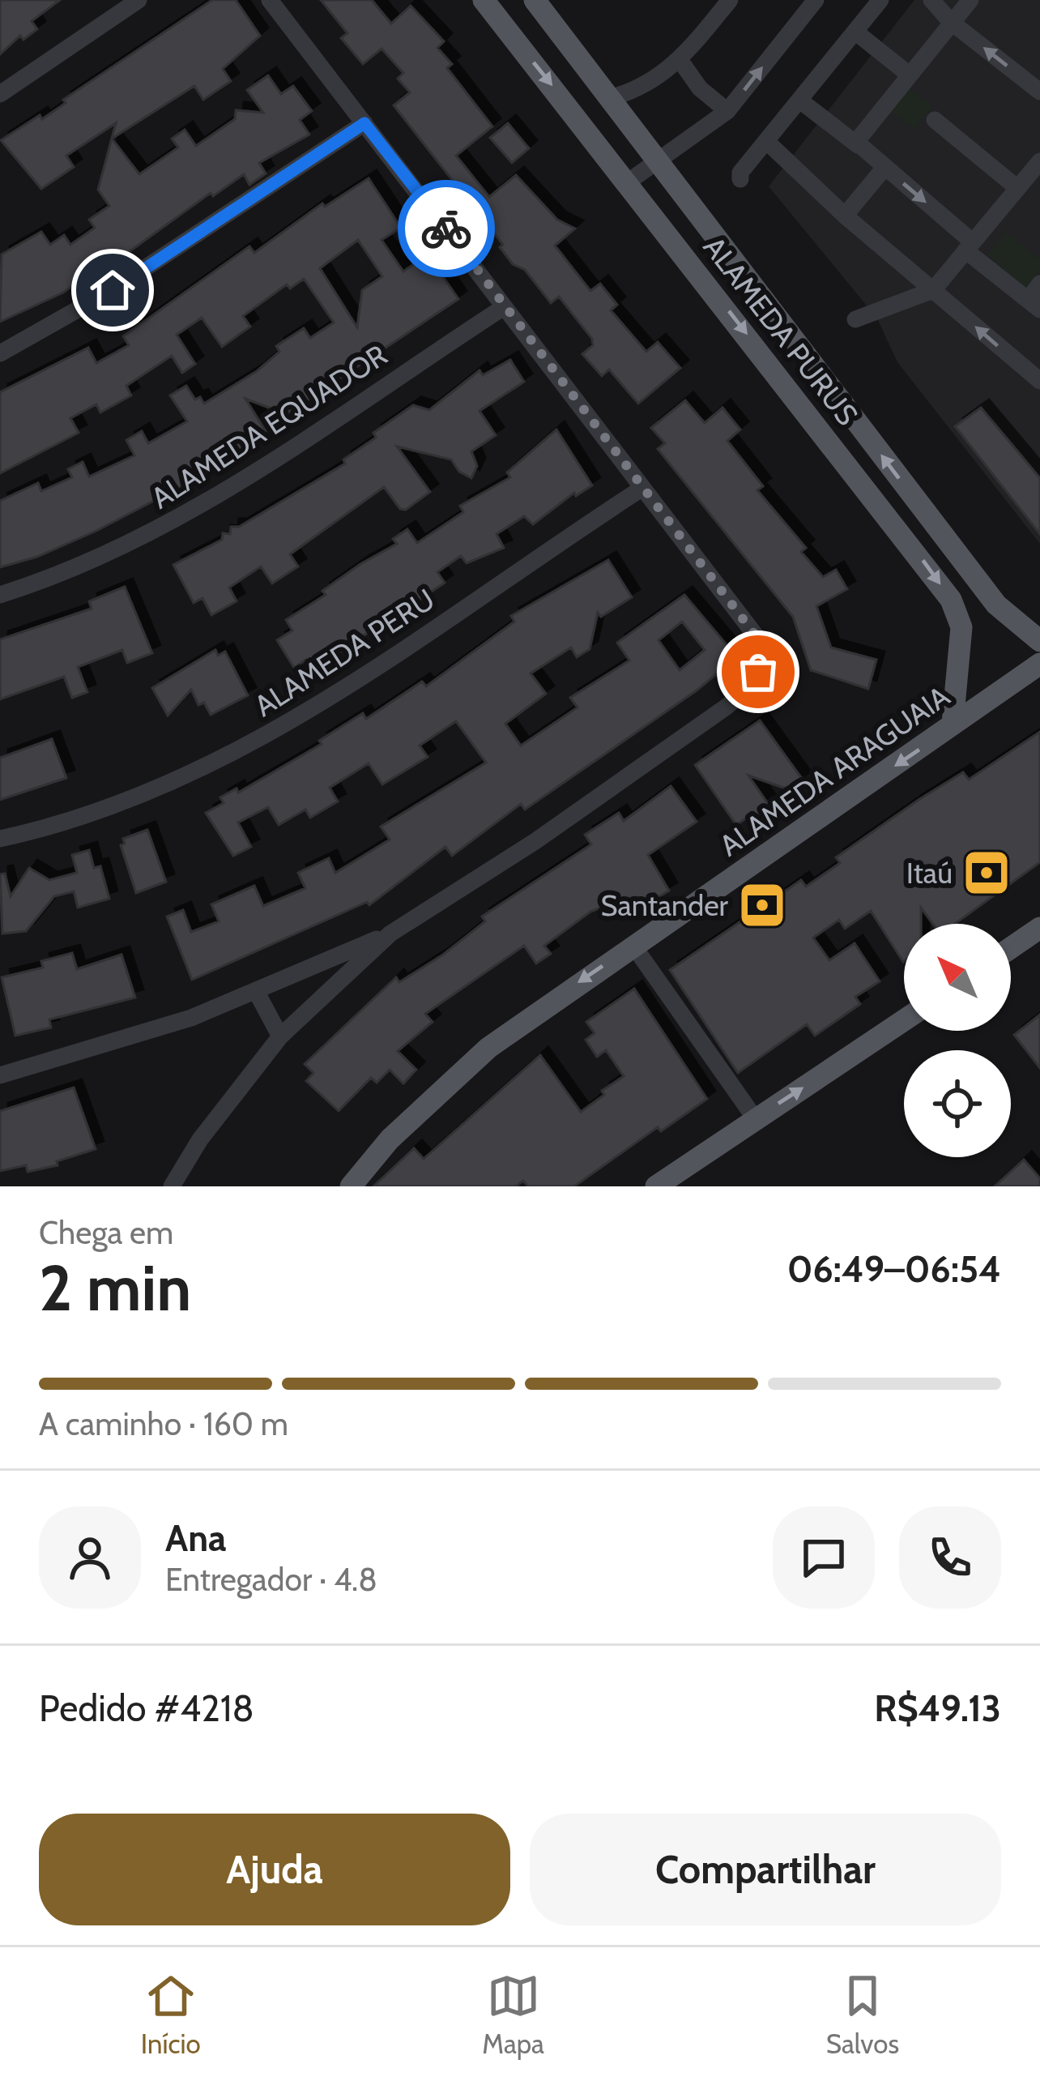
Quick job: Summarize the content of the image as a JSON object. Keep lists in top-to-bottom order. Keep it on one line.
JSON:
{"streets":{"main road":["ALAMEDA PURUS","ALAMEDA ARAGUAIA"],"street":["ALAMEDA EQUADOR","ALAMEDA PERU"]},"one_way":["ALAMEDA ARAGUAIA"],"places":{"bank":["Itaú","Santander"]},"north":"top left","page":{"heading":["2 min","Chega em","06:49–06:54"],"panel":["Ana","Entregador · 4.8","Pedido #4218","R$49.13"],"bar":"A caminho · 160 m","buttons":["Ajuda","Compartilhar"],"tabs":["Início","Mapa","Salvos"]}}
